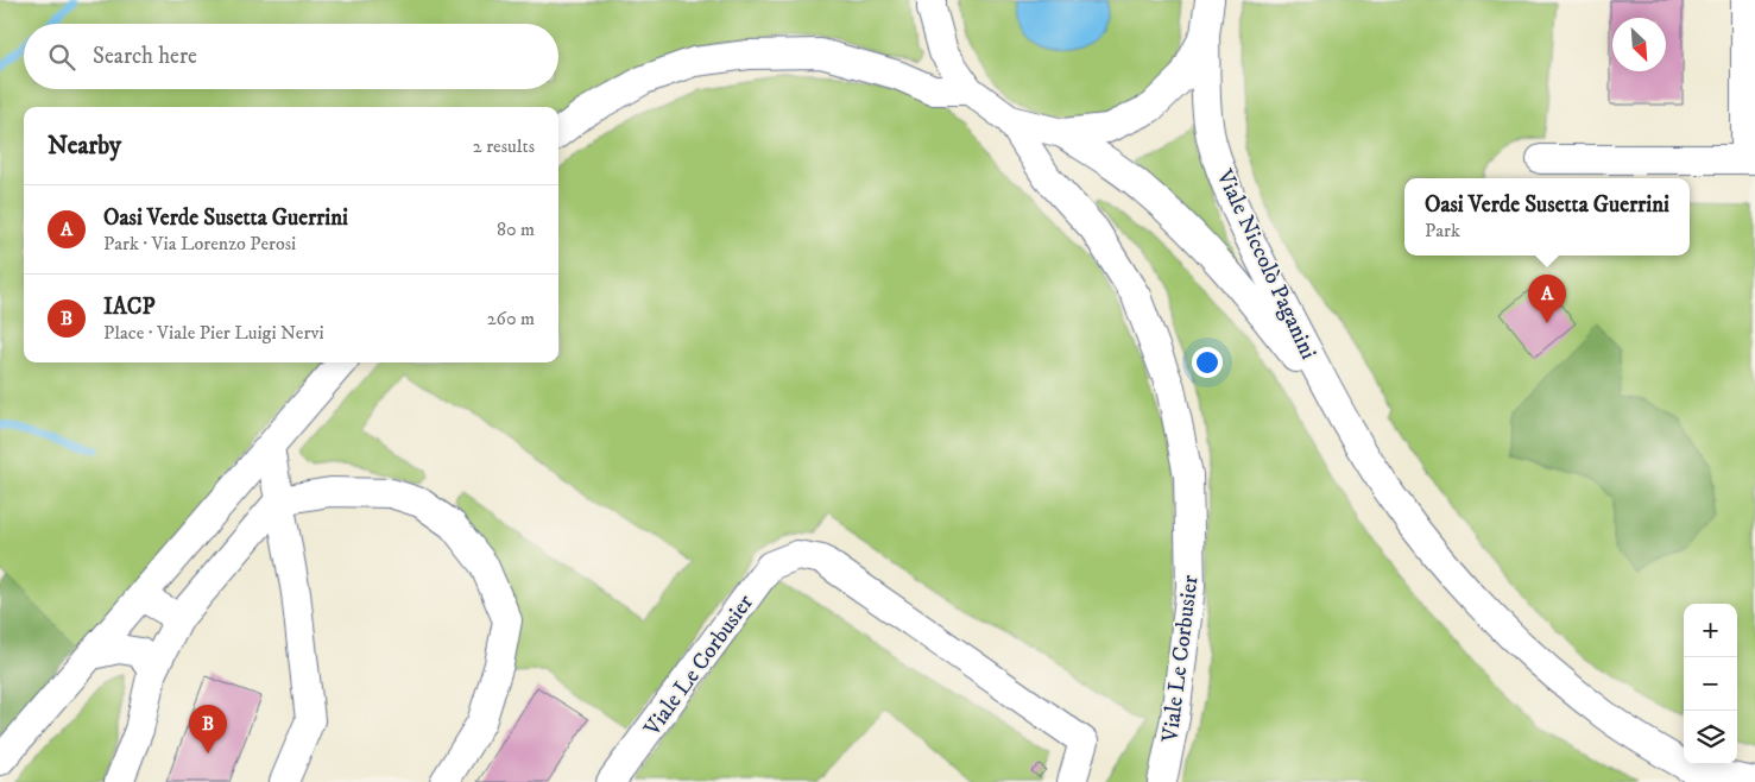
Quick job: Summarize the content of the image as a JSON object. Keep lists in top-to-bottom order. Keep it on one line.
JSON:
{"streets":{"street":["Viale Niccolò Paganini","Viale Le Corbusier"]},"north":"bottom right","page":{"search":"Search here","heading":["Nearby","2 results"],"popup":["Oasi Verde Susetta Guerrini","Park"],"list":[{"mark":"A","name":"Oasi Verde Susetta Guerrini","note":"Park · Via Lorenzo Perosi","value":"80 m"},{"mark":"B","name":"IACP","note":"Place · Viale Pier Luigi Nervi","value":"260 m"}],"pins":["A","B"],"map_buttons":["+","−"]}}
